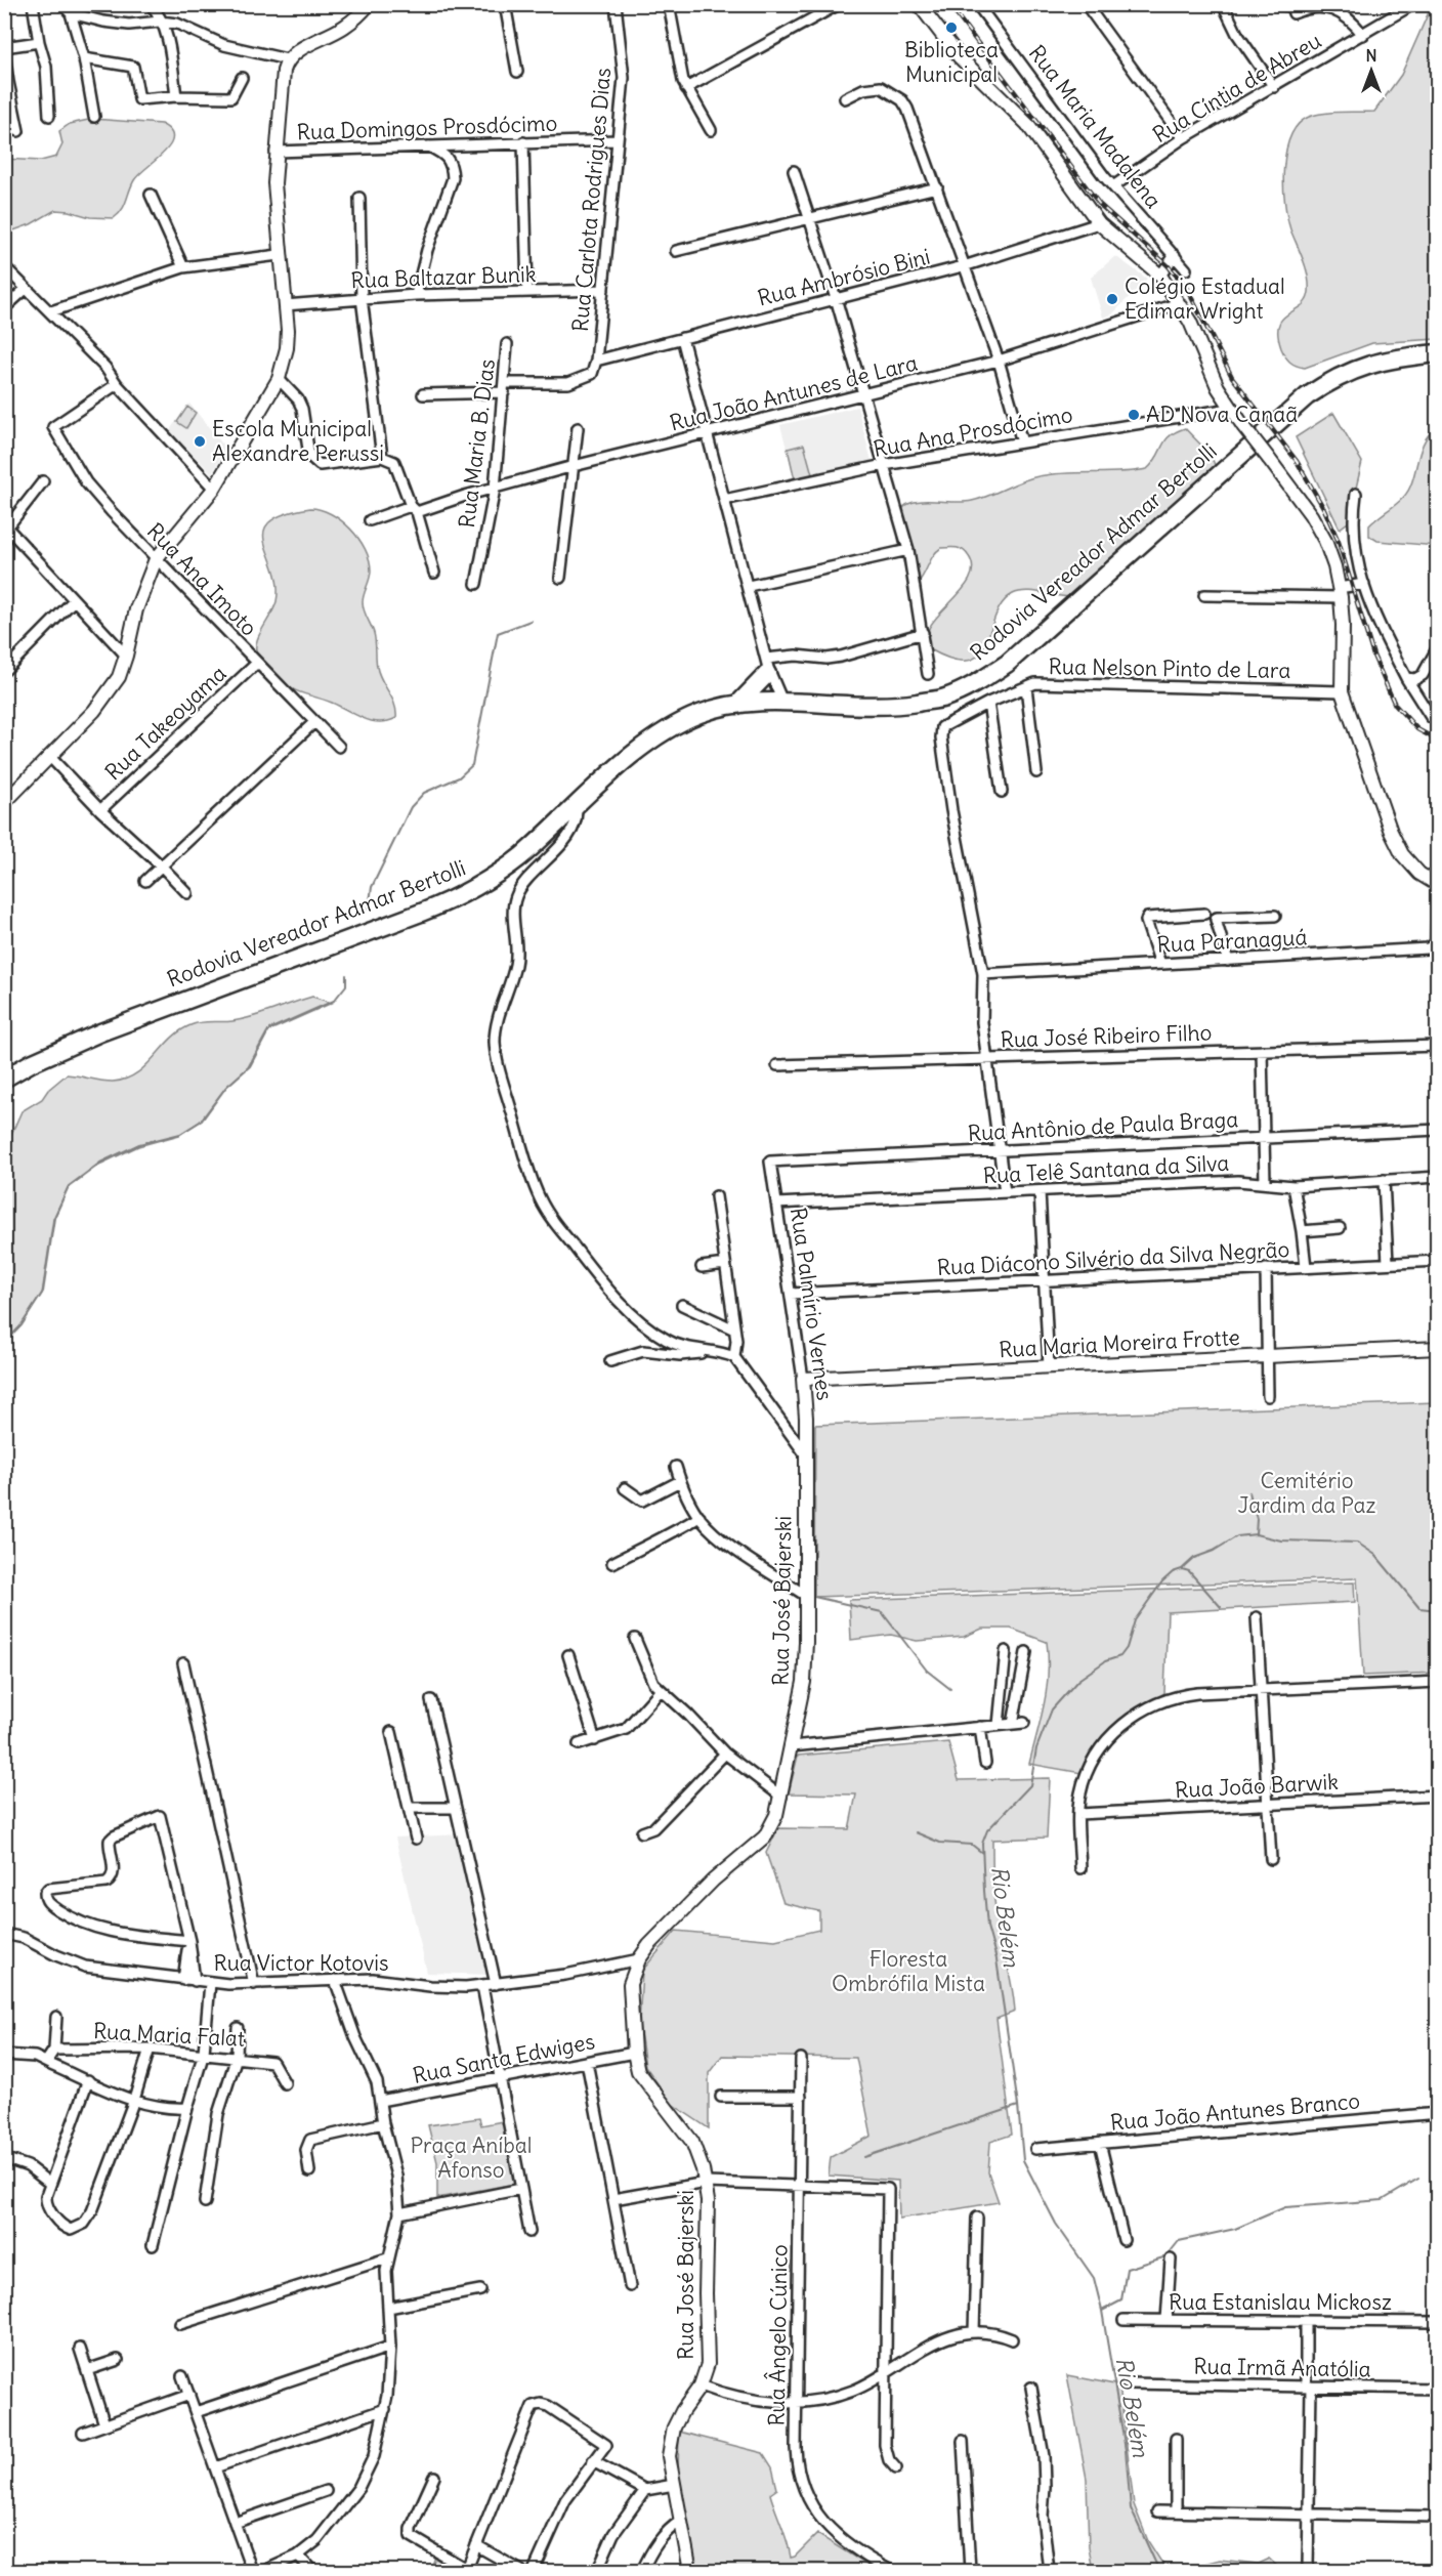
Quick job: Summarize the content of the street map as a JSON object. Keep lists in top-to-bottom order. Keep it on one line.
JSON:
{"streets":{"highway":["Rodovia Vereador Admar Bertolli"],"main road":["Rua Palmírio Vernes","Rua Maria Moreira Frotte","Rua José Bajerski"],"street":["Rua Cíntia de Abreu","Rua Maria Madalena","Rua Domingos Prosdócimo","Rua Carlota Rodrigues Dias","Rua Baltazar Bunik","Rua Ambrósio Bini","Rua João Antunes de Lara","Rua Ana Prosdócimo","Rua Maria B. Dias","Rua Ana Imoto","Rua Nelson Pinto de Lara","Rua Takeoyama","Rua Paranaguá","Rua José Ribeiro Filho","Rua Antônio de Paula Braga","Rua Telê Santana da Silva","Rua Diácono Silvério da Silva Negrão","Rua João Barwik","Rua Victor Kotovis","Rua Maria Falat","Rua Santa Edwiges","Rua João Antunes Branco","Rua Estanislau Mickosz","Rua Ângelo Cúnico","Rua Irmã Anatólia"]},"crossings":[["Rua Cíntia de Abreu","Rua Maria Madalena"],["Rua Domingos Prosdócimo","Rua Carlota Rodrigues Dias"],["Rua Carlota Rodrigues Dias","Rua Baltazar Bunik"],["Rua Carlota Rodrigues Dias","Rua Ambrósio Bini"],["Rua João Antunes de Lara","Rua Maria B. Dias"],["Rua Ana Imoto","Rua Takeoyama"],["Rua Nelson Pinto de Lara","Rua Paranaguá"],["Rua Antônio de Paula Braga","Rua Palmírio Vernes"],["Rua Telê Santana da Silva","Rua Palmírio Vernes"],["Rua Diácono Silvério da Silva Negrão","Rua Palmírio Vernes"],["Rua Palmírio Vernes","Rua Maria Moreira Frotte"],["Rua Palmírio Vernes","Rua José Bajerski"],["Rua José Bajerski","Rua Victor Kotovis"],["Rua José Bajerski","Rua Santa Edwiges"]],"water":["Rio Belém"],"parks":["Cemitério Jardim da Paz","Floresta Ombrófila Mista","Praça Aníbal Afonso"],"places":["Biblioteca Municipal","Colégio Estadual Edimar Wright","AD Nova Canaã","Escola Municipal Alexandre Perussi"],"north":"top"}
